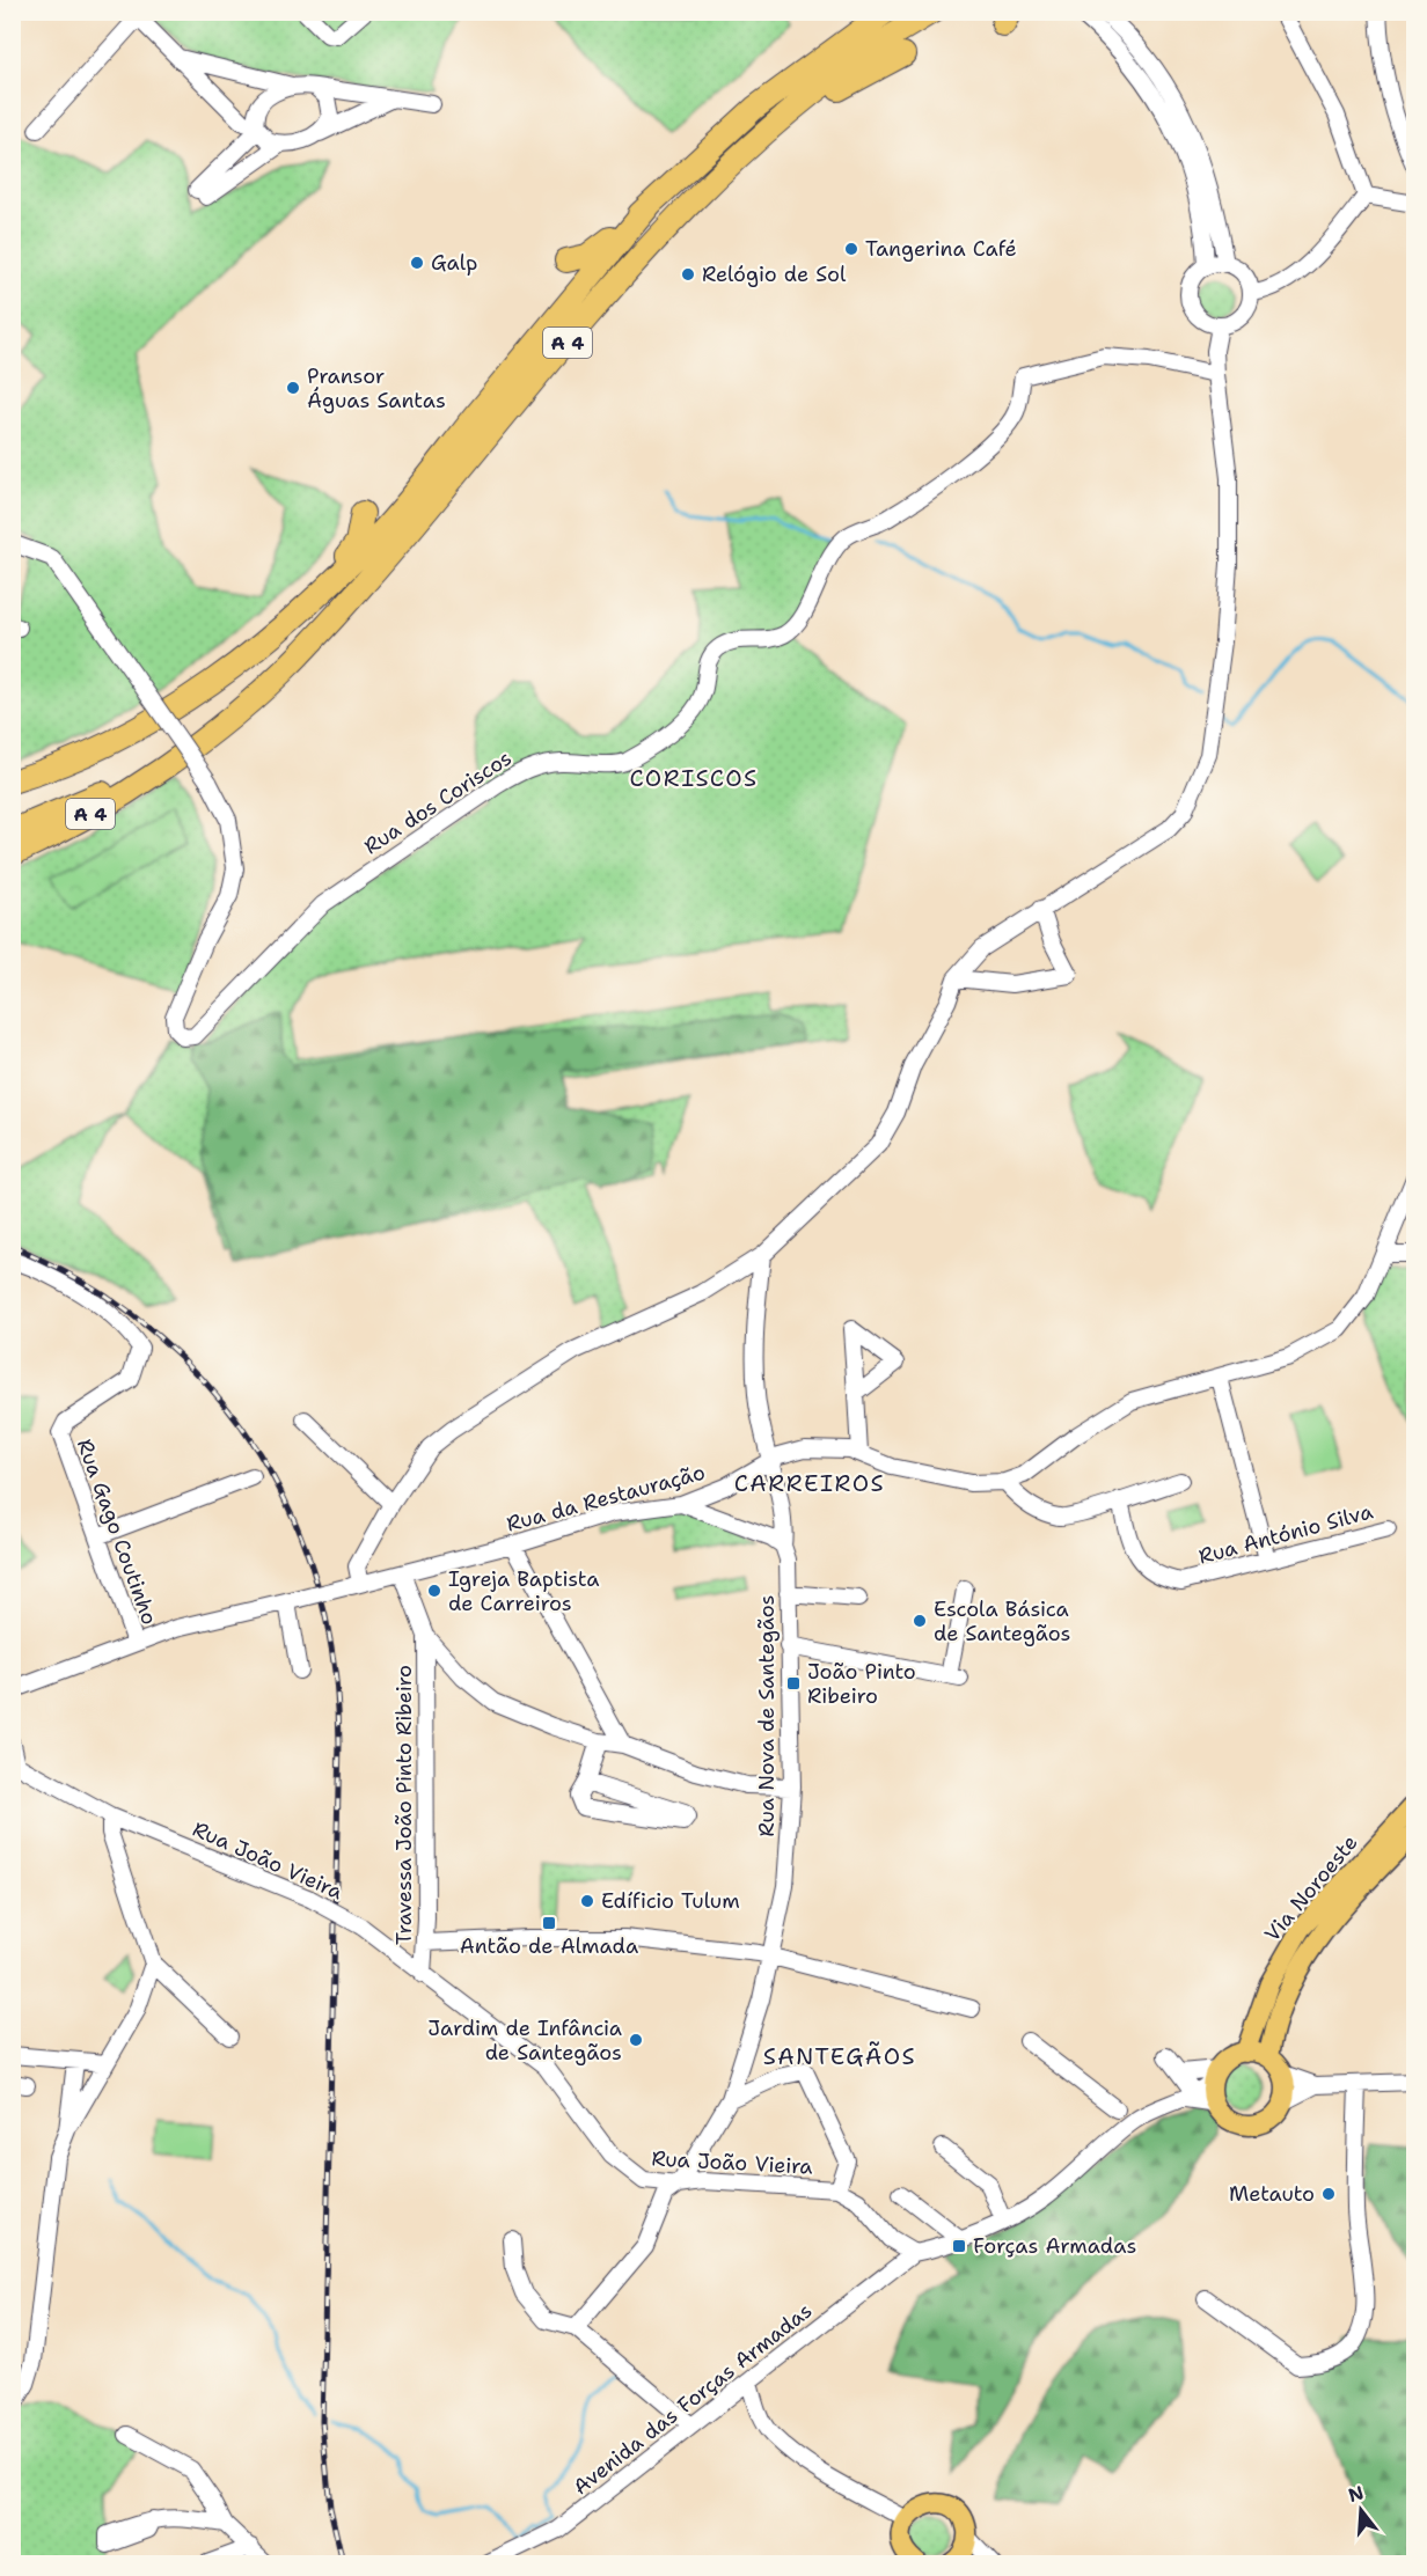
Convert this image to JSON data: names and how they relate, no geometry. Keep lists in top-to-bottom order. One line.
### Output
{"streets":{"highway":["A 4"],"main road":["Via Noroeste"],"street":["Rua dos Coriscos","Rua da Restauração","Rua Gago Coutinho","Rua António Silva","Rua Nova de Santegãos","Travessa João Pinto Ribeiro","Rua João Vieira","Avenida das Forças Armadas"]},"crossings":[["Rua da Restauração","Rua Gago Coutinho"],["Rua da Restauração","Rua Nova de Santegãos"],["Rua Nova de Santegãos","Rua João Vieira"],["Travessa João Pinto Ribeiro","Rua João Vieira"],["Rua João Vieira","Avenida das Forças Armadas"]],"districts":["CORISCOS","CARREIROS","SANTEGÃOS"],"places":{"other":["Tangerina Café","Galp","Relógio de Sol","Pransor Águas Santas","Igreja Baptista de Carreiros","Escola Básica de Santegãos","Edíficio Tulum","Jardim de Infância de Santegãos","Metauto"],"transit":["João Pinto Ribeiro","Antão de Almada","Forças Armadas"]},"north":"top"}
